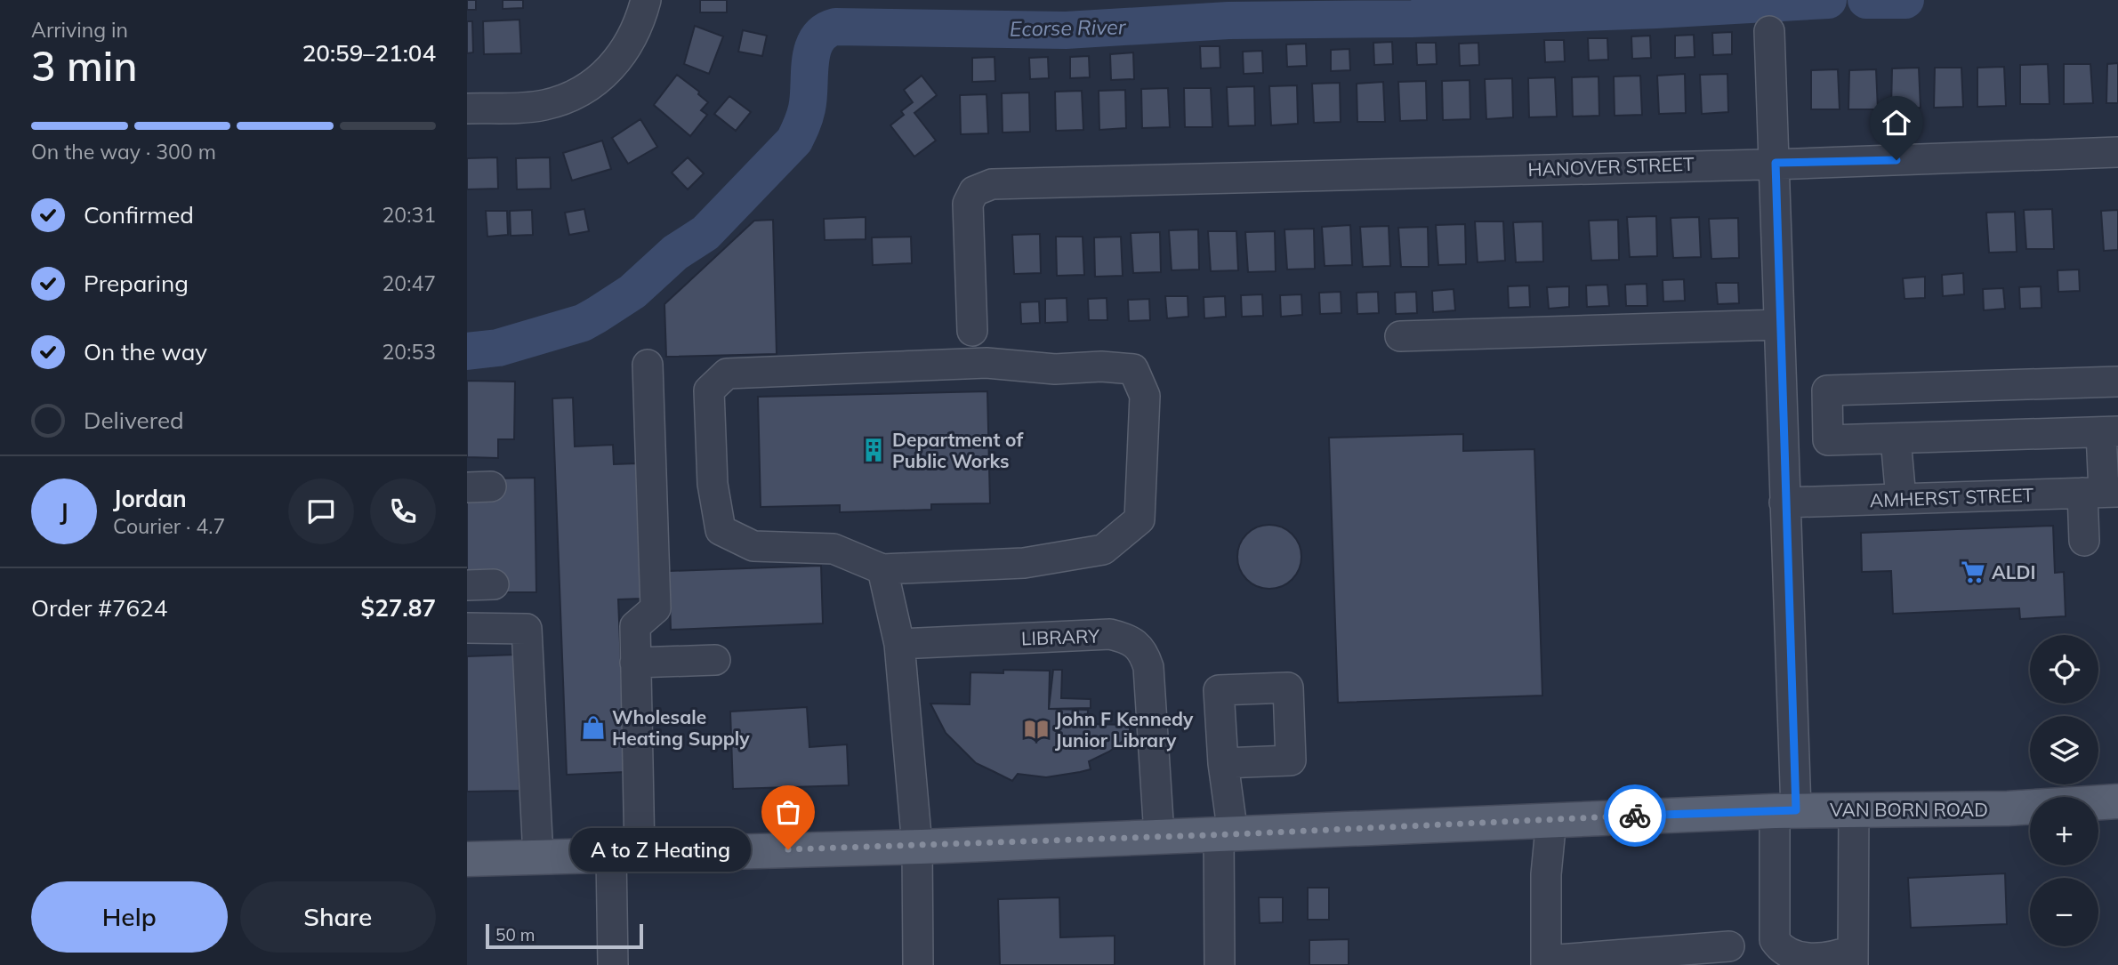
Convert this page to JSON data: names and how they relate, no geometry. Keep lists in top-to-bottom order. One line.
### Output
{"streets":{"main road":["VAN BORN ROAD"],"street":["HANOVER STREET","AMHERST STREET","LIBRARY"]},"crossings":[["LIBRARY","VAN BORN ROAD"]],"water":["Ecorse River"],"places":{"building":["Department of Public Works"],"supermarket":["ALDI"],"shop":["Wholesale Heating Supply"],"library":["John F Kennedy Junior Library"],"other":["A to Z Heating"]},"scale_bar":"50 m","page":{"heading":["3 min","Arriving in","20:59–21:04"],"panel":["Jordan","Courier · 4.7","Order #7624","$27.87"],"bar":"On the way · 300 m","list":[["Confirmed","20:31"],["Preparing","20:47"],["On the way","20:53"],"Delivered"],"round":"J","map_buttons":["+","−"],"bubble":"A to Z Heating","buttons":["Help","Share"],"scale":"50 m"}}
